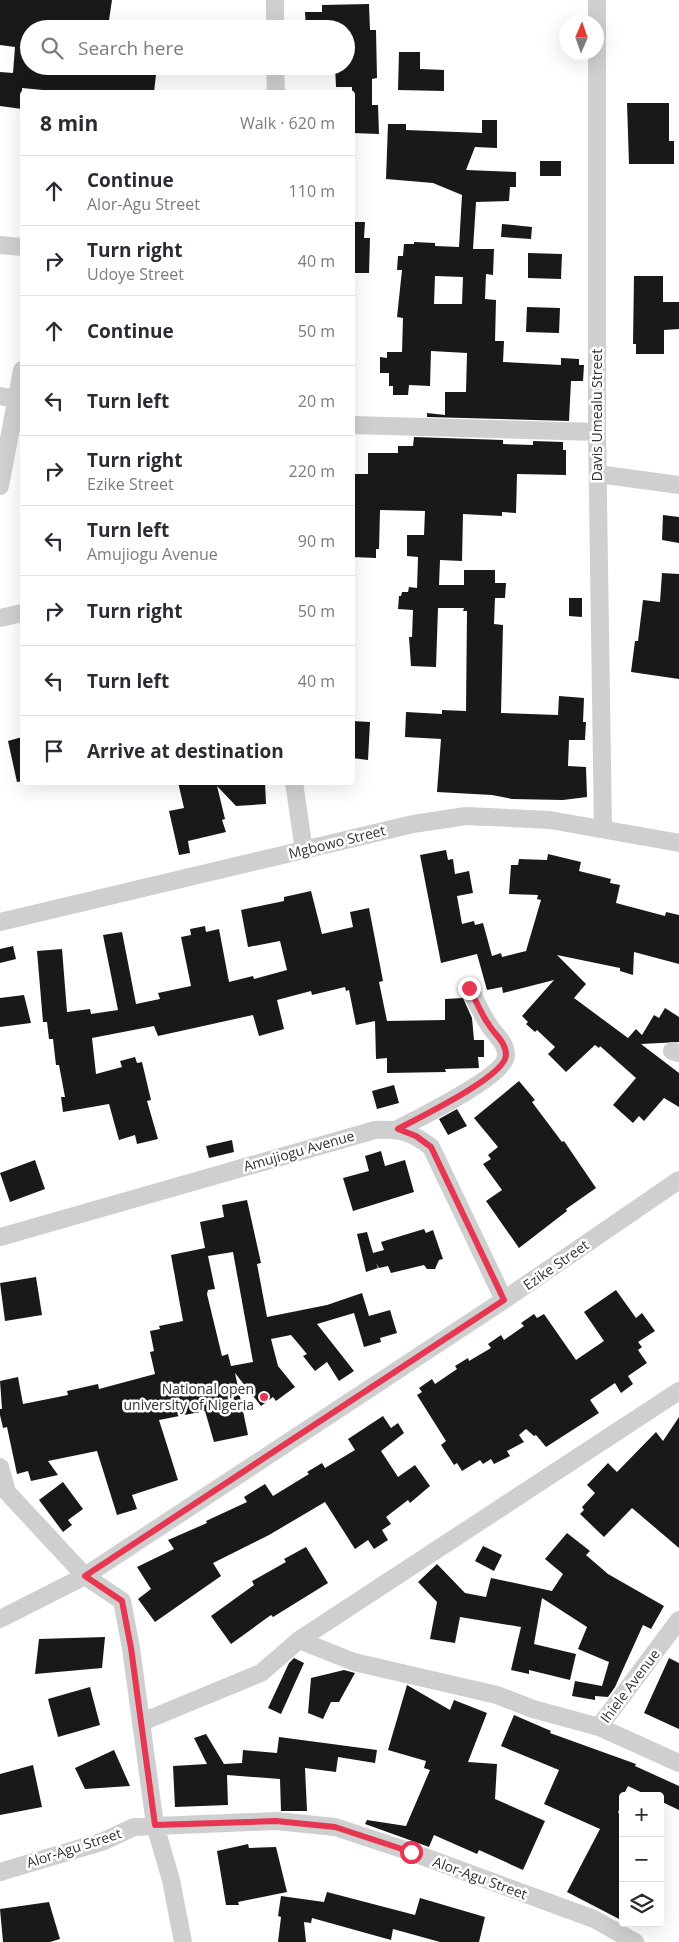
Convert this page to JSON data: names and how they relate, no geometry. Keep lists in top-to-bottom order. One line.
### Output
{"streets":{"street":["Davis Umealu Street","Mgbowo Street","Amujiogu Avenue","Ezike Street","Ihiele Avenue","Alor-Agu Street"]},"crossings":[["Davis Umealu Street","Mgbowo Street"],["Amujiogu Avenue","Ezike Street"]],"places":["National open university of Nigeria"],"north":"top","page":{"search":"Search here","heading":["8 min","Walk · 620 m"],"list":[["Continue","Alor-Agu Street","110 m"],["Turn right","Udoye Street","40 m"],["Continue","50 m"],["Turn left","20 m"],["Turn right","Ezike Street","220 m"],["Turn left","Amujiogu Avenue","90 m"],["Turn right","50 m"],["Turn left","40 m"],"Arrive at destination"],"map_buttons":["+","−"]}}
